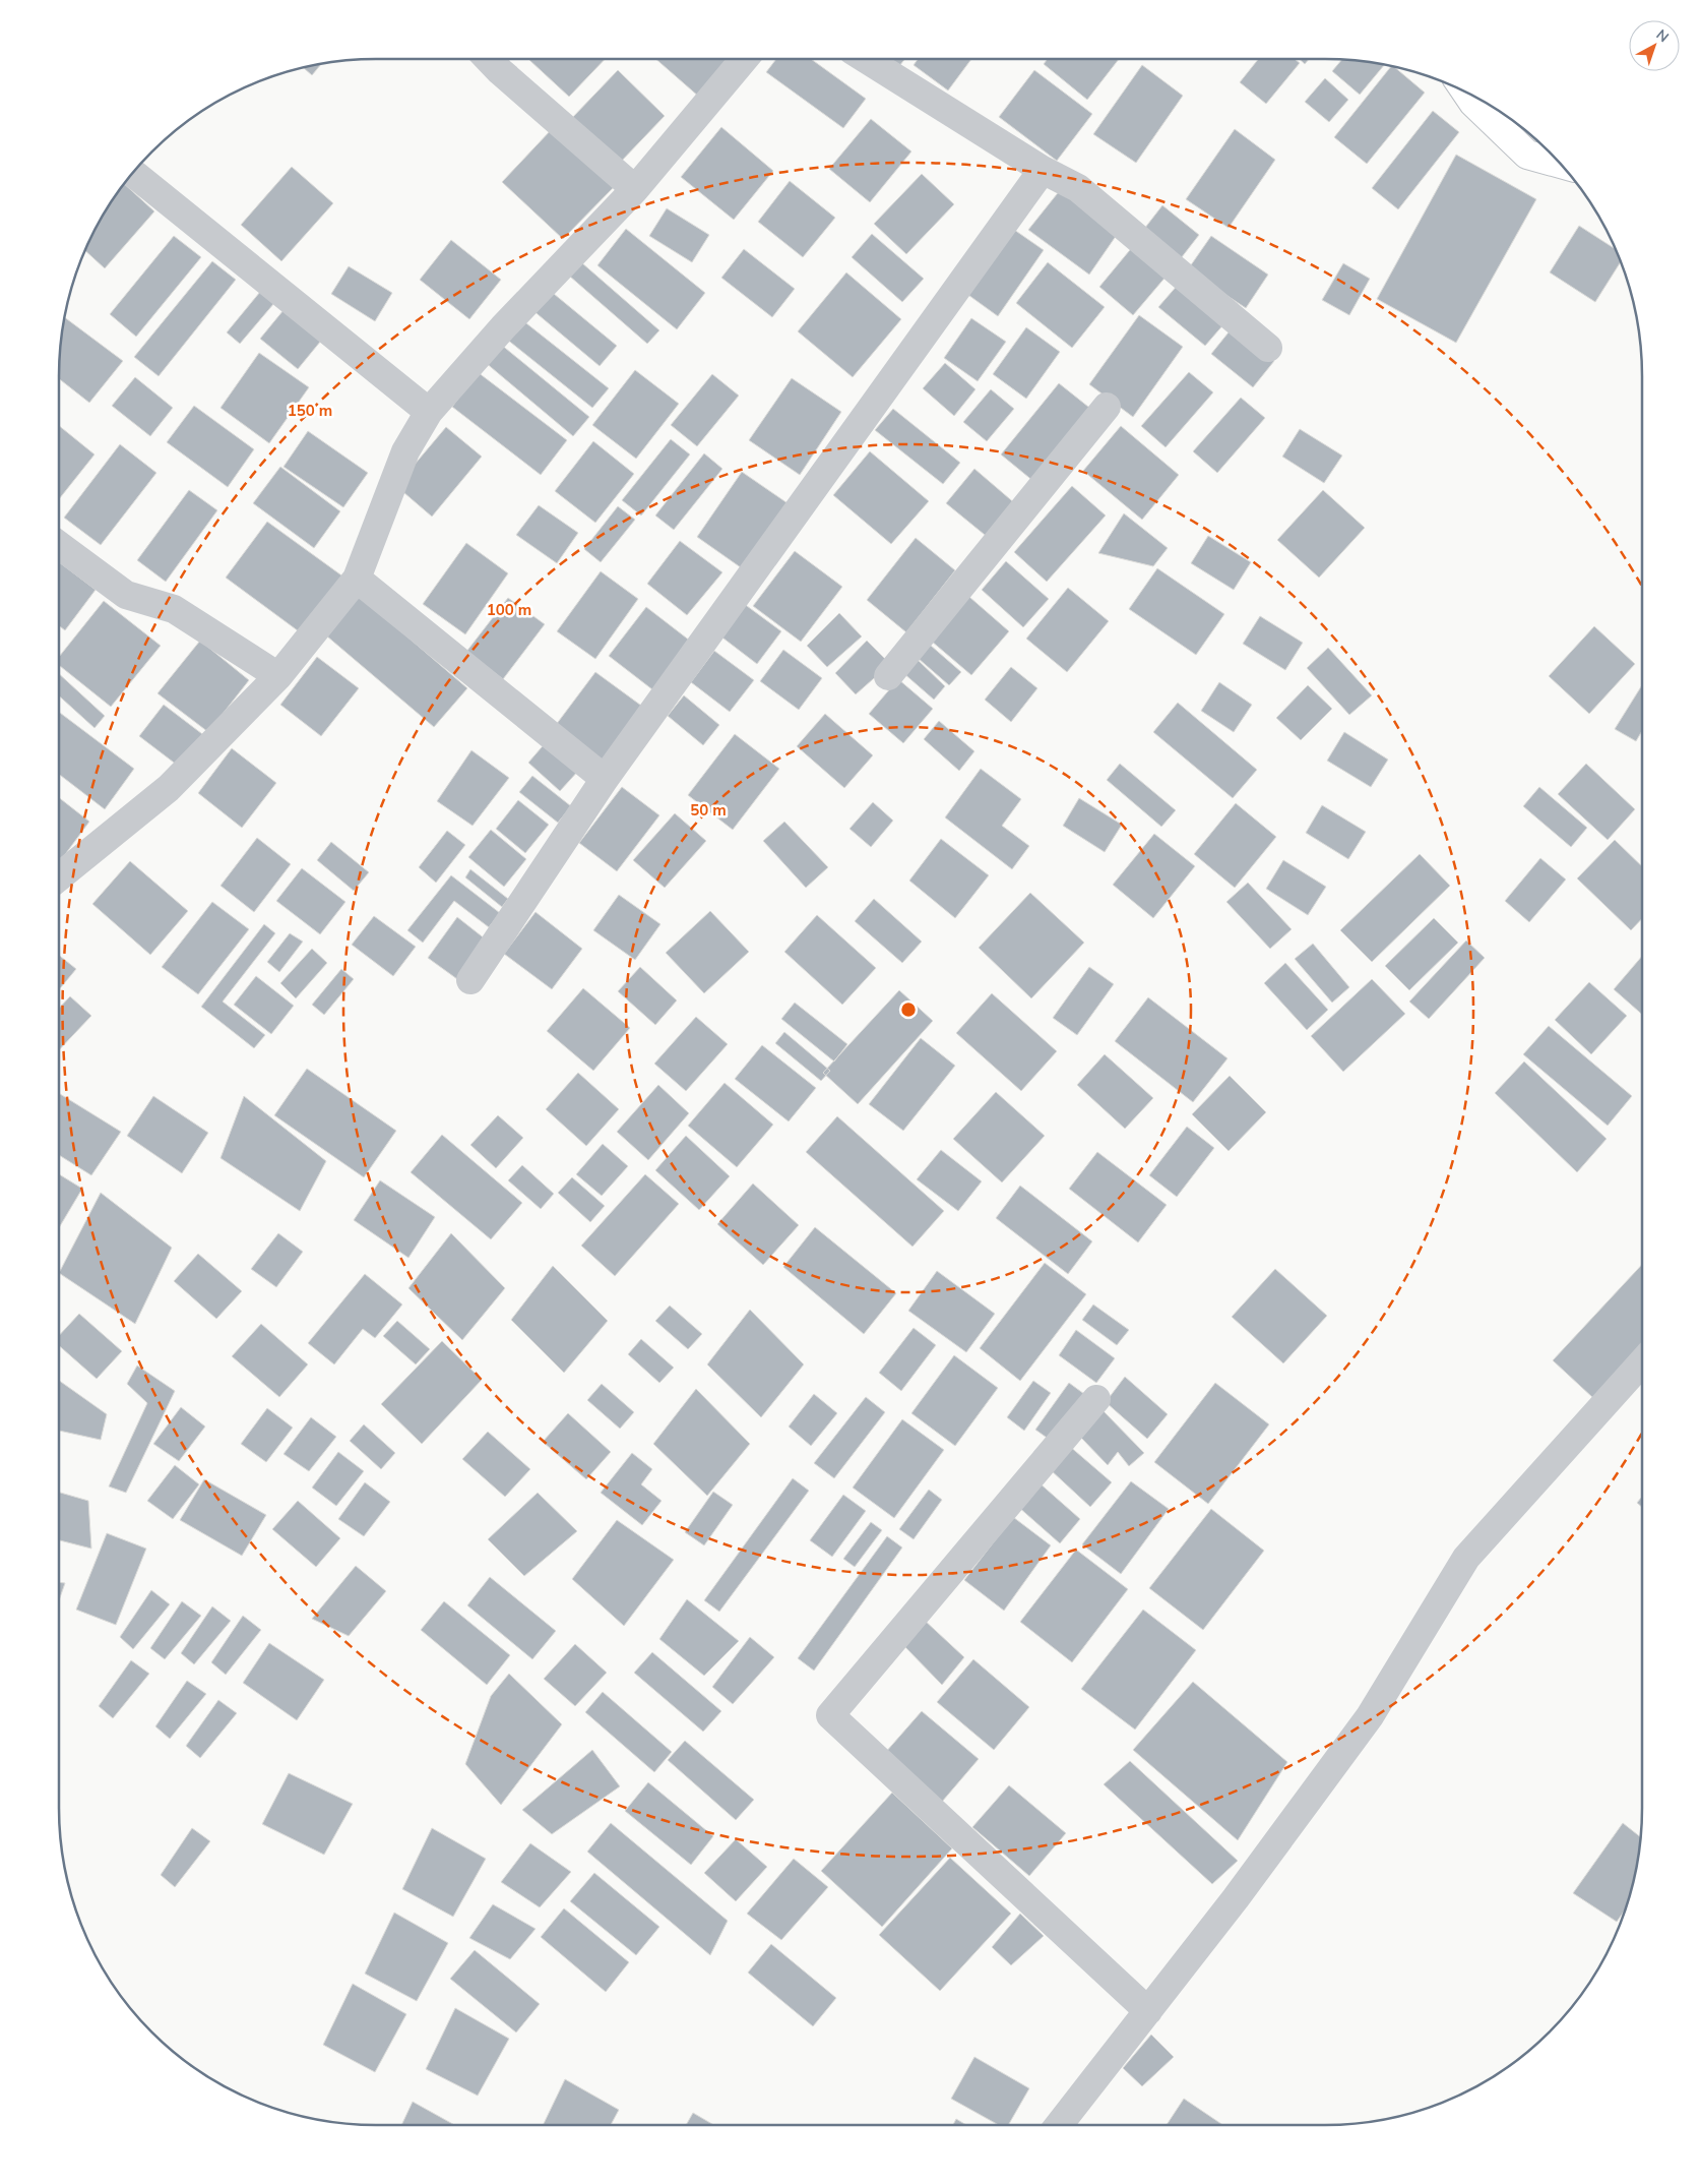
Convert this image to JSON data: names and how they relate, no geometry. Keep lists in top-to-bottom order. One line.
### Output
{"north":"top right","rings":["150 m","100 m","50 m"]}
